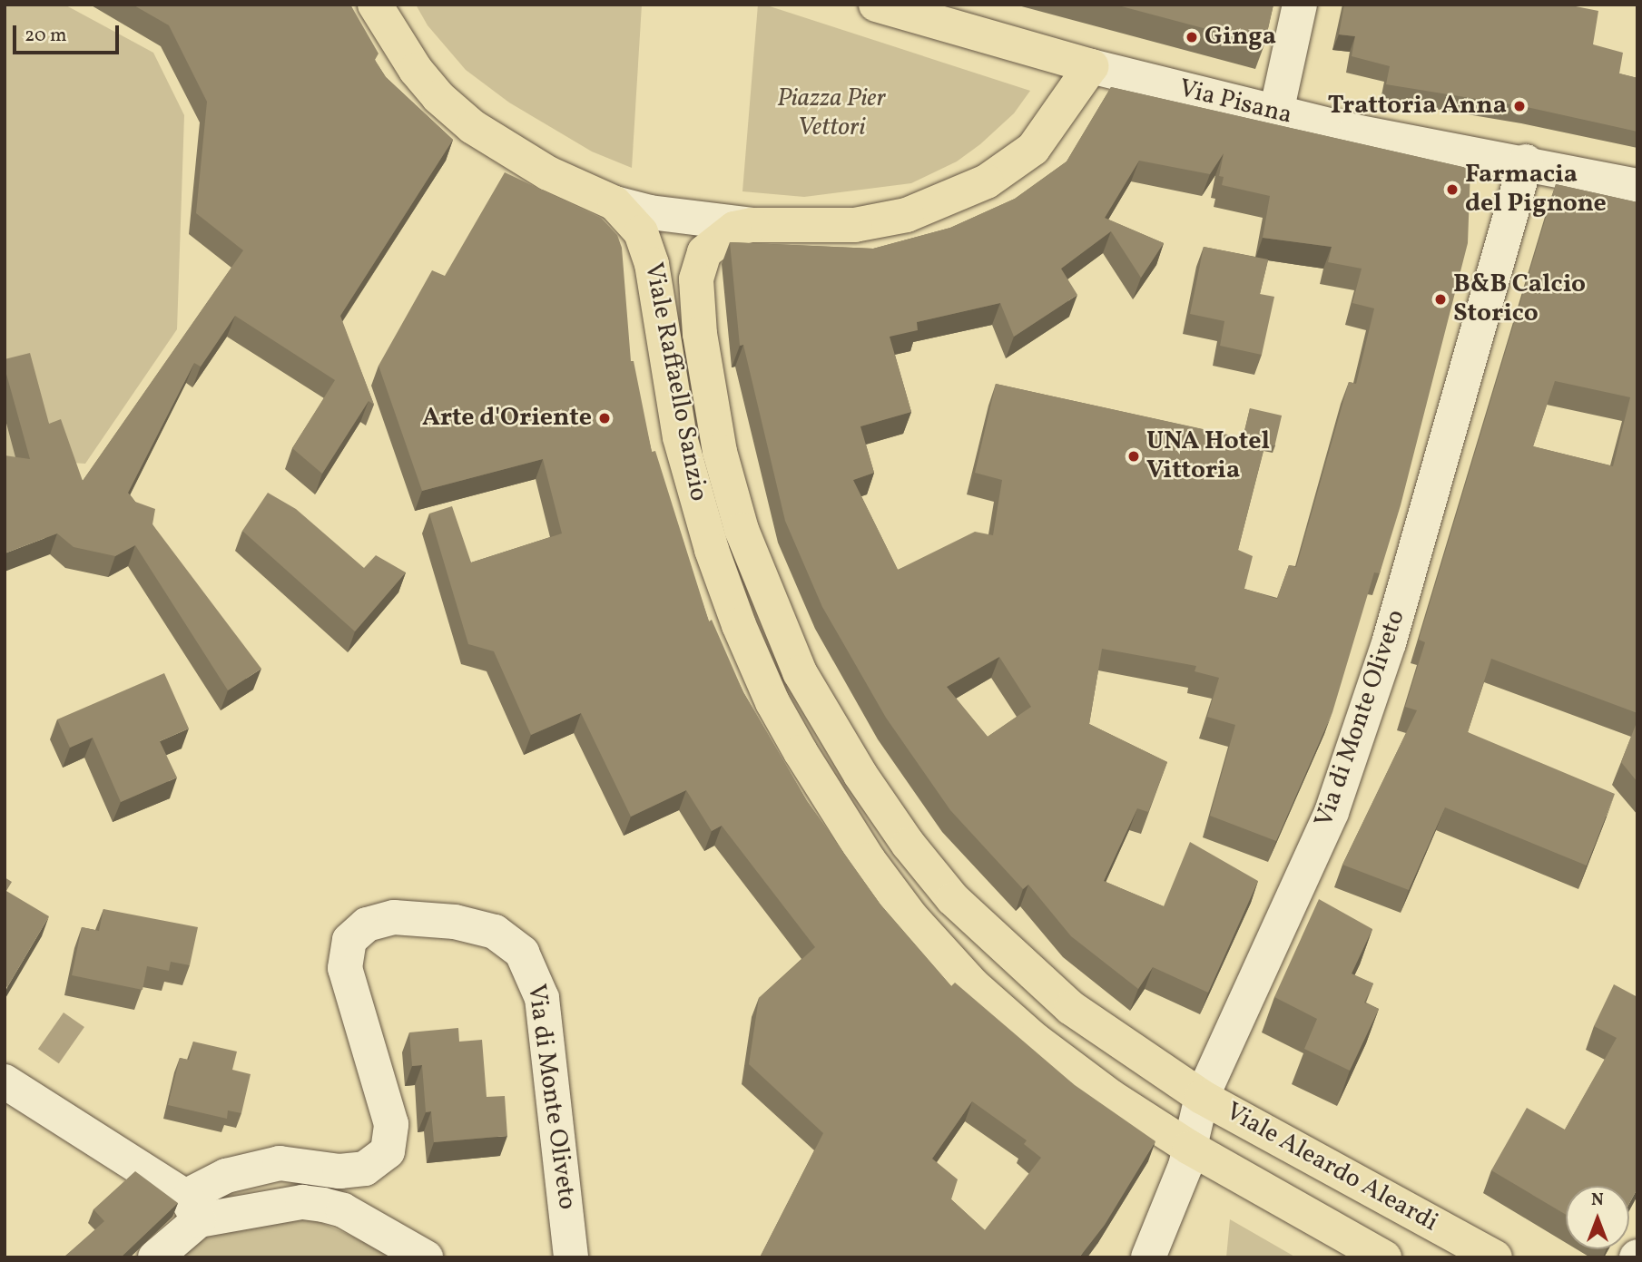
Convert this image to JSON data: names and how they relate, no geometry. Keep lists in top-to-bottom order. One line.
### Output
{"streets":{"main road":["Via Pisana","Viale Raffaello Sanzio","Viale Aleardo Aleardi"],"street":["Via di Monte Oliveto"]},"crossings":[["Via Pisana","Via di Monte Oliveto"],["Viale Raffaello Sanzio","Via di Monte Oliveto"],["Viale Raffaello Sanzio","Viale Aleardo Aleardi"],["Via di Monte Oliveto","Viale Aleardo Aleardi"]],"parks":["Piazza Pier Vettori"],"places":["Ginga","Trattoria Anna","Farmacia del Pignone","B&B Calcio Storico","Arte d'Oriente","UNA Hotel Vittoria"],"scale_bar":"20 m","north":"top"}
